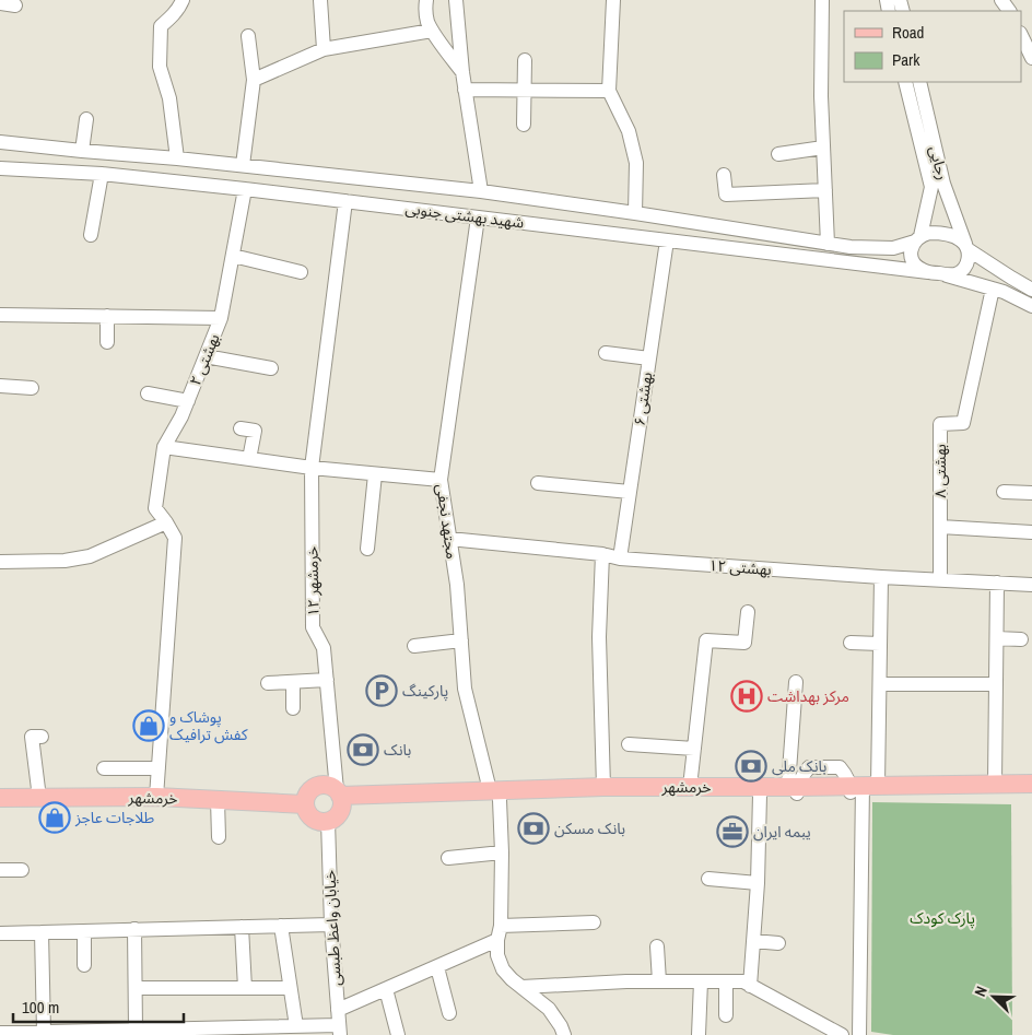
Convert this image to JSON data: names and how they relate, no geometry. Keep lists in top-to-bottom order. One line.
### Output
{"streets":{"main road":["خرمشهر"],"street":["رجایی","شهید بهشتی جنوبی","بهشتی ۲","بهشتی ۶","بهشتی ۸","مجتهد نجفی","بهشتی ۱۲","خرمشهر ۱۲","خیابان واعظ طبسی"]},"crossings":[["رجایی","شهید بهشتی جنوبی"],["شهید بهشتی جنوبی","بهشتی ۲"],["شهید بهشتی جنوبی","بهشتی ۶"],["شهید بهشتی جنوبی","مجتهد نجفی"],["شهید بهشتی جنوبی","خرمشهر ۱۲"],["بهشتی ۲","خرمشهر"],["بهشتی ۶","بهشتی ۱۲"],["بهشتی ۸","بهشتی ۱۲"],["مجتهد نجفی","بهشتی ۱۲"],["مجتهد نجفی","خرمشهر"],["خرمشهر ۱۲","خرمشهر"],["خرمشهر ۱۲","خیابان واعظ طبسی"],["خرمشهر","خیابان واعظ طبسی"]],"parks":["پارک کودک"],"places":{"parking":["پارکینگ"],"hospital":["مرکز بهداشت"],"shop":["پوشاک و کفش ترافیک","طلاجات عاجز"],"bank":["بانک","بانک ملی","بانک مسکن"],"office":["یبمه ایران"]},"legend":["Road","Park"],"scale_bar":"100 m","north":"top left"}
